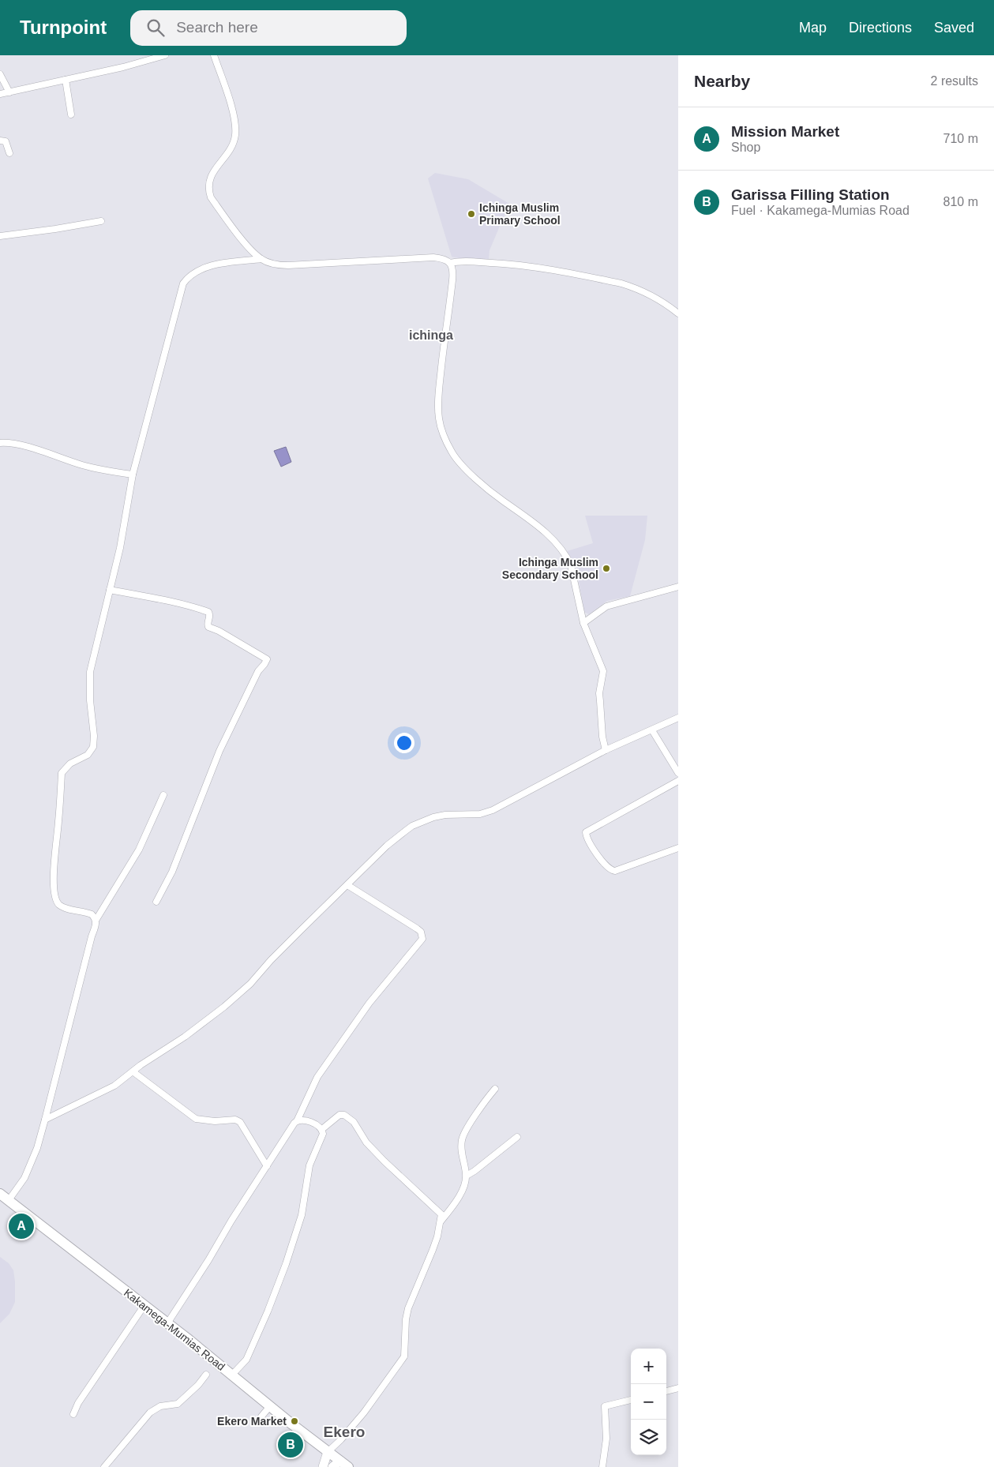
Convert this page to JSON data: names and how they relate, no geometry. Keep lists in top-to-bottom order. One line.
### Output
{"streets":{"highway":["Kakamega-Mumias Road"]},"districts":["ichinga","Ekero"],"places":["Ichinga Muslim Primary School","Ichinga Muslim Secondary School","Ekero Market"],"page":{"header":"Turnpoint","search":"Search here","nav":["Map","Directions","Saved"],"heading":["Nearby","2 results"],"list":[{"mark":"A","name":"Mission Market","note":"Shop","value":"710 m"},{"mark":"B","name":"Garissa Filling Station","note":"Fuel · Kakamega-Mumias Road","value":"810 m"}],"pins":["A","B"],"map_buttons":["+","−"]}}
